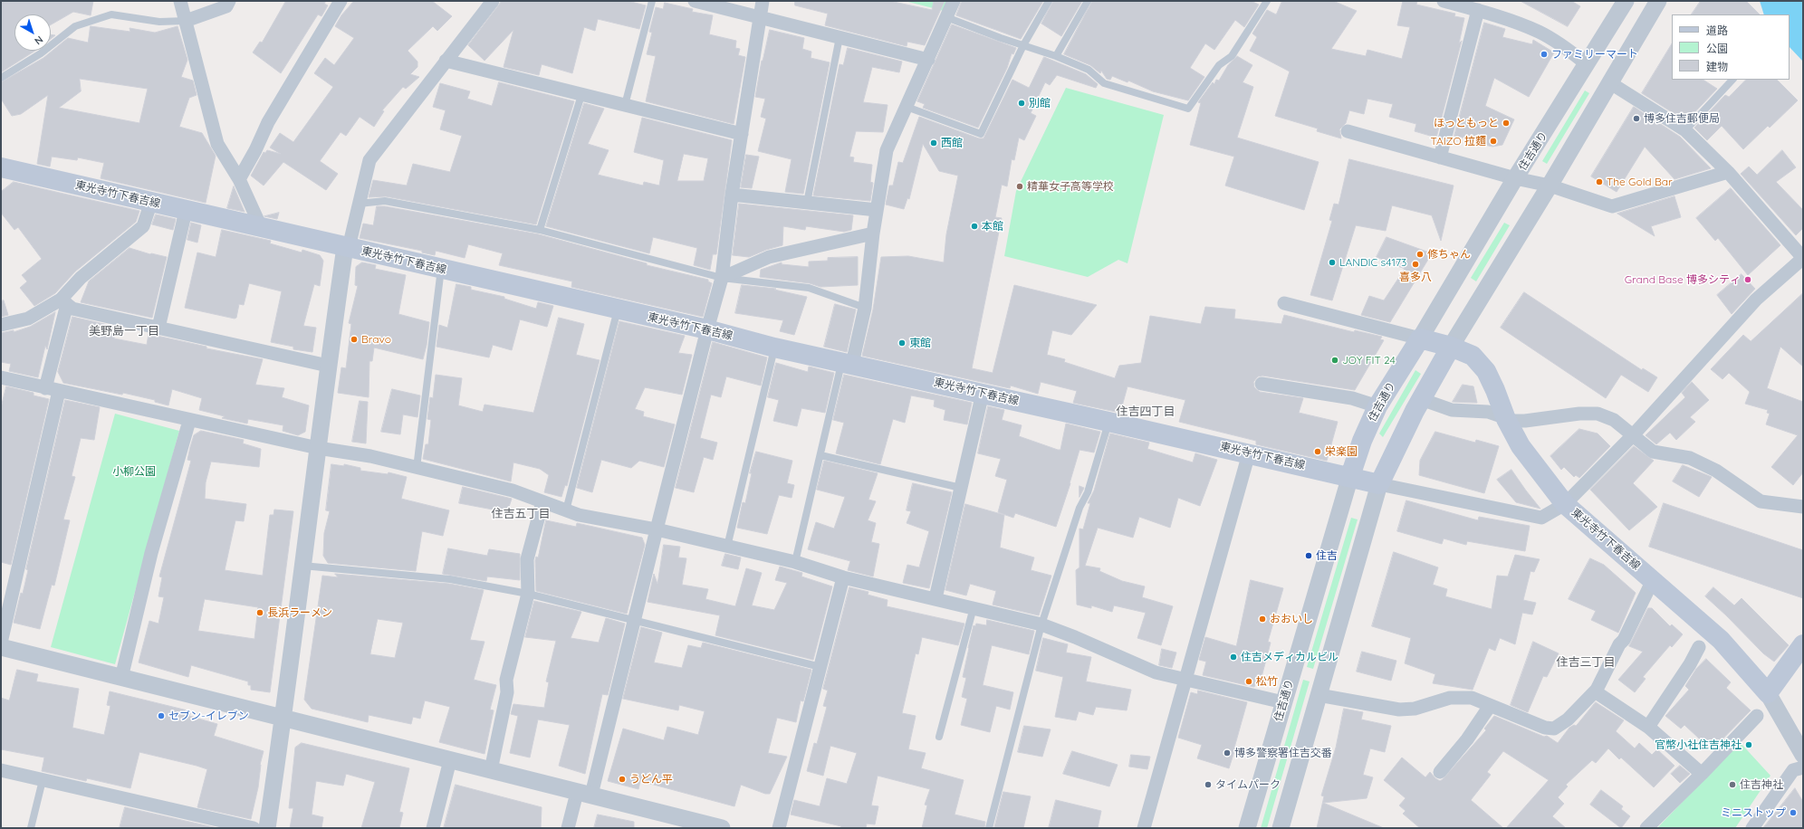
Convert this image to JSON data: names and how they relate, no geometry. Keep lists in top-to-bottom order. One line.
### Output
{"streets":{"main road":["住吉通り","東光寺竹下春吉線"]},"crossings":[["住吉通り","東光寺竹下春吉線"]],"districts":["美野島一丁目","住吉四丁目","住吉五丁目","住吉三丁目"],"parks":["小柳公園"],"places":["ファミリーマート","別館","博多住吉郵便局","ほっともっと","TAIZO 拉麵","西館","The Gold Bar","精華女子高等学校","本館","修ちゃん","LANDIC s4173","喜多八","Grand Base 博多シティ","Bravo","東館","JOY FIT 24","栄楽園","住吉","長浜ラーメン","おおいし","住吉メディカルビル","松竹","セブン-イレブン","官幣小社住吉神社","博多警察署住吉交番","うどん平","タイムパーク","住吉神社","ミニストップ"],"legend":["道路","公園","建物"],"north":"bottom right"}
